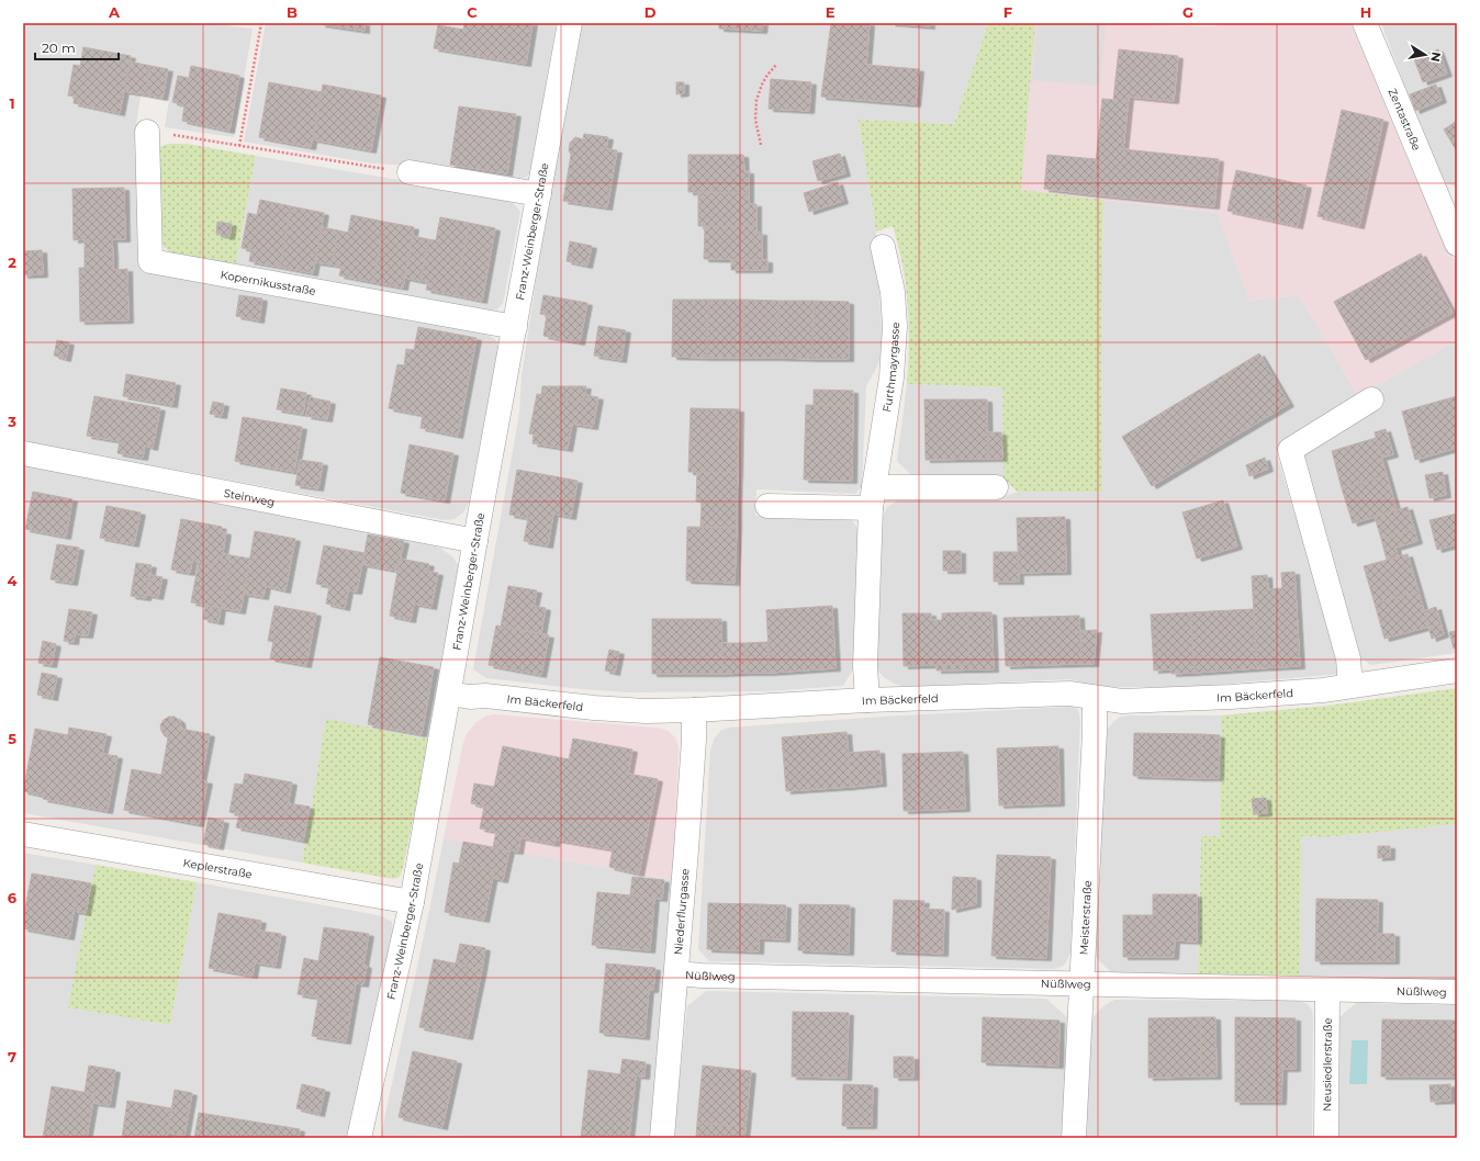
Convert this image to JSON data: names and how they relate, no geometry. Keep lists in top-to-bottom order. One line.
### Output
{"streets":{"street":["Zentastraße","Franz-Weinberger-Straße","Kopernikusstraße","Furthmayrgasse","Steinweg","Im Bäckerfeld","Keplerstraße","Niederflurgasse","Meisterstraße","Nüßlweg","Neusiedlerstraße"]},"crossings":[["Franz-Weinberger-Straße","Kopernikusstraße"],["Franz-Weinberger-Straße","Steinweg"],["Franz-Weinberger-Straße","Im Bäckerfeld"],["Franz-Weinberger-Straße","Keplerstraße"],["Furthmayrgasse","Im Bäckerfeld"],["Im Bäckerfeld","Niederflurgasse"],["Im Bäckerfeld","Meisterstraße"],["Niederflurgasse","Nüßlweg"],["Meisterstraße","Nüßlweg"],["Nüßlweg","Neusiedlerstraße"]],"scale_bar":"20 m","north":"right","grid":{"columns":["A","B","C","D","E","F","G","H"],"rows":["1","2","3","4","5","6","7"]}}
